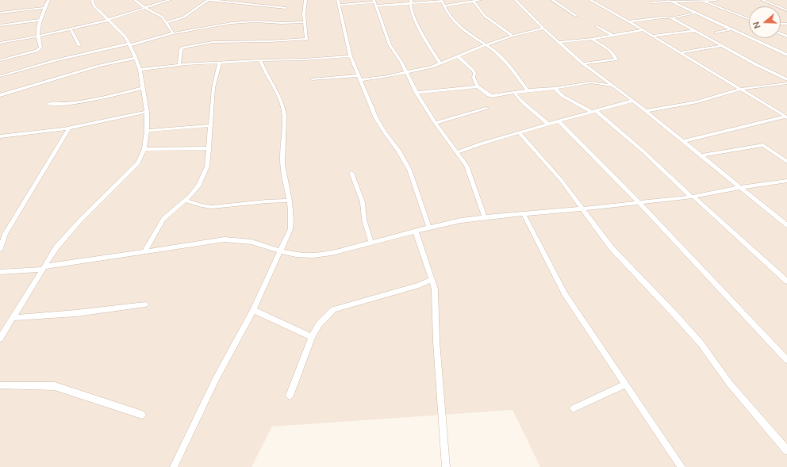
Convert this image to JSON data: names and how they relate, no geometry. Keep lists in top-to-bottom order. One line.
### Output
{"north":"left"}
